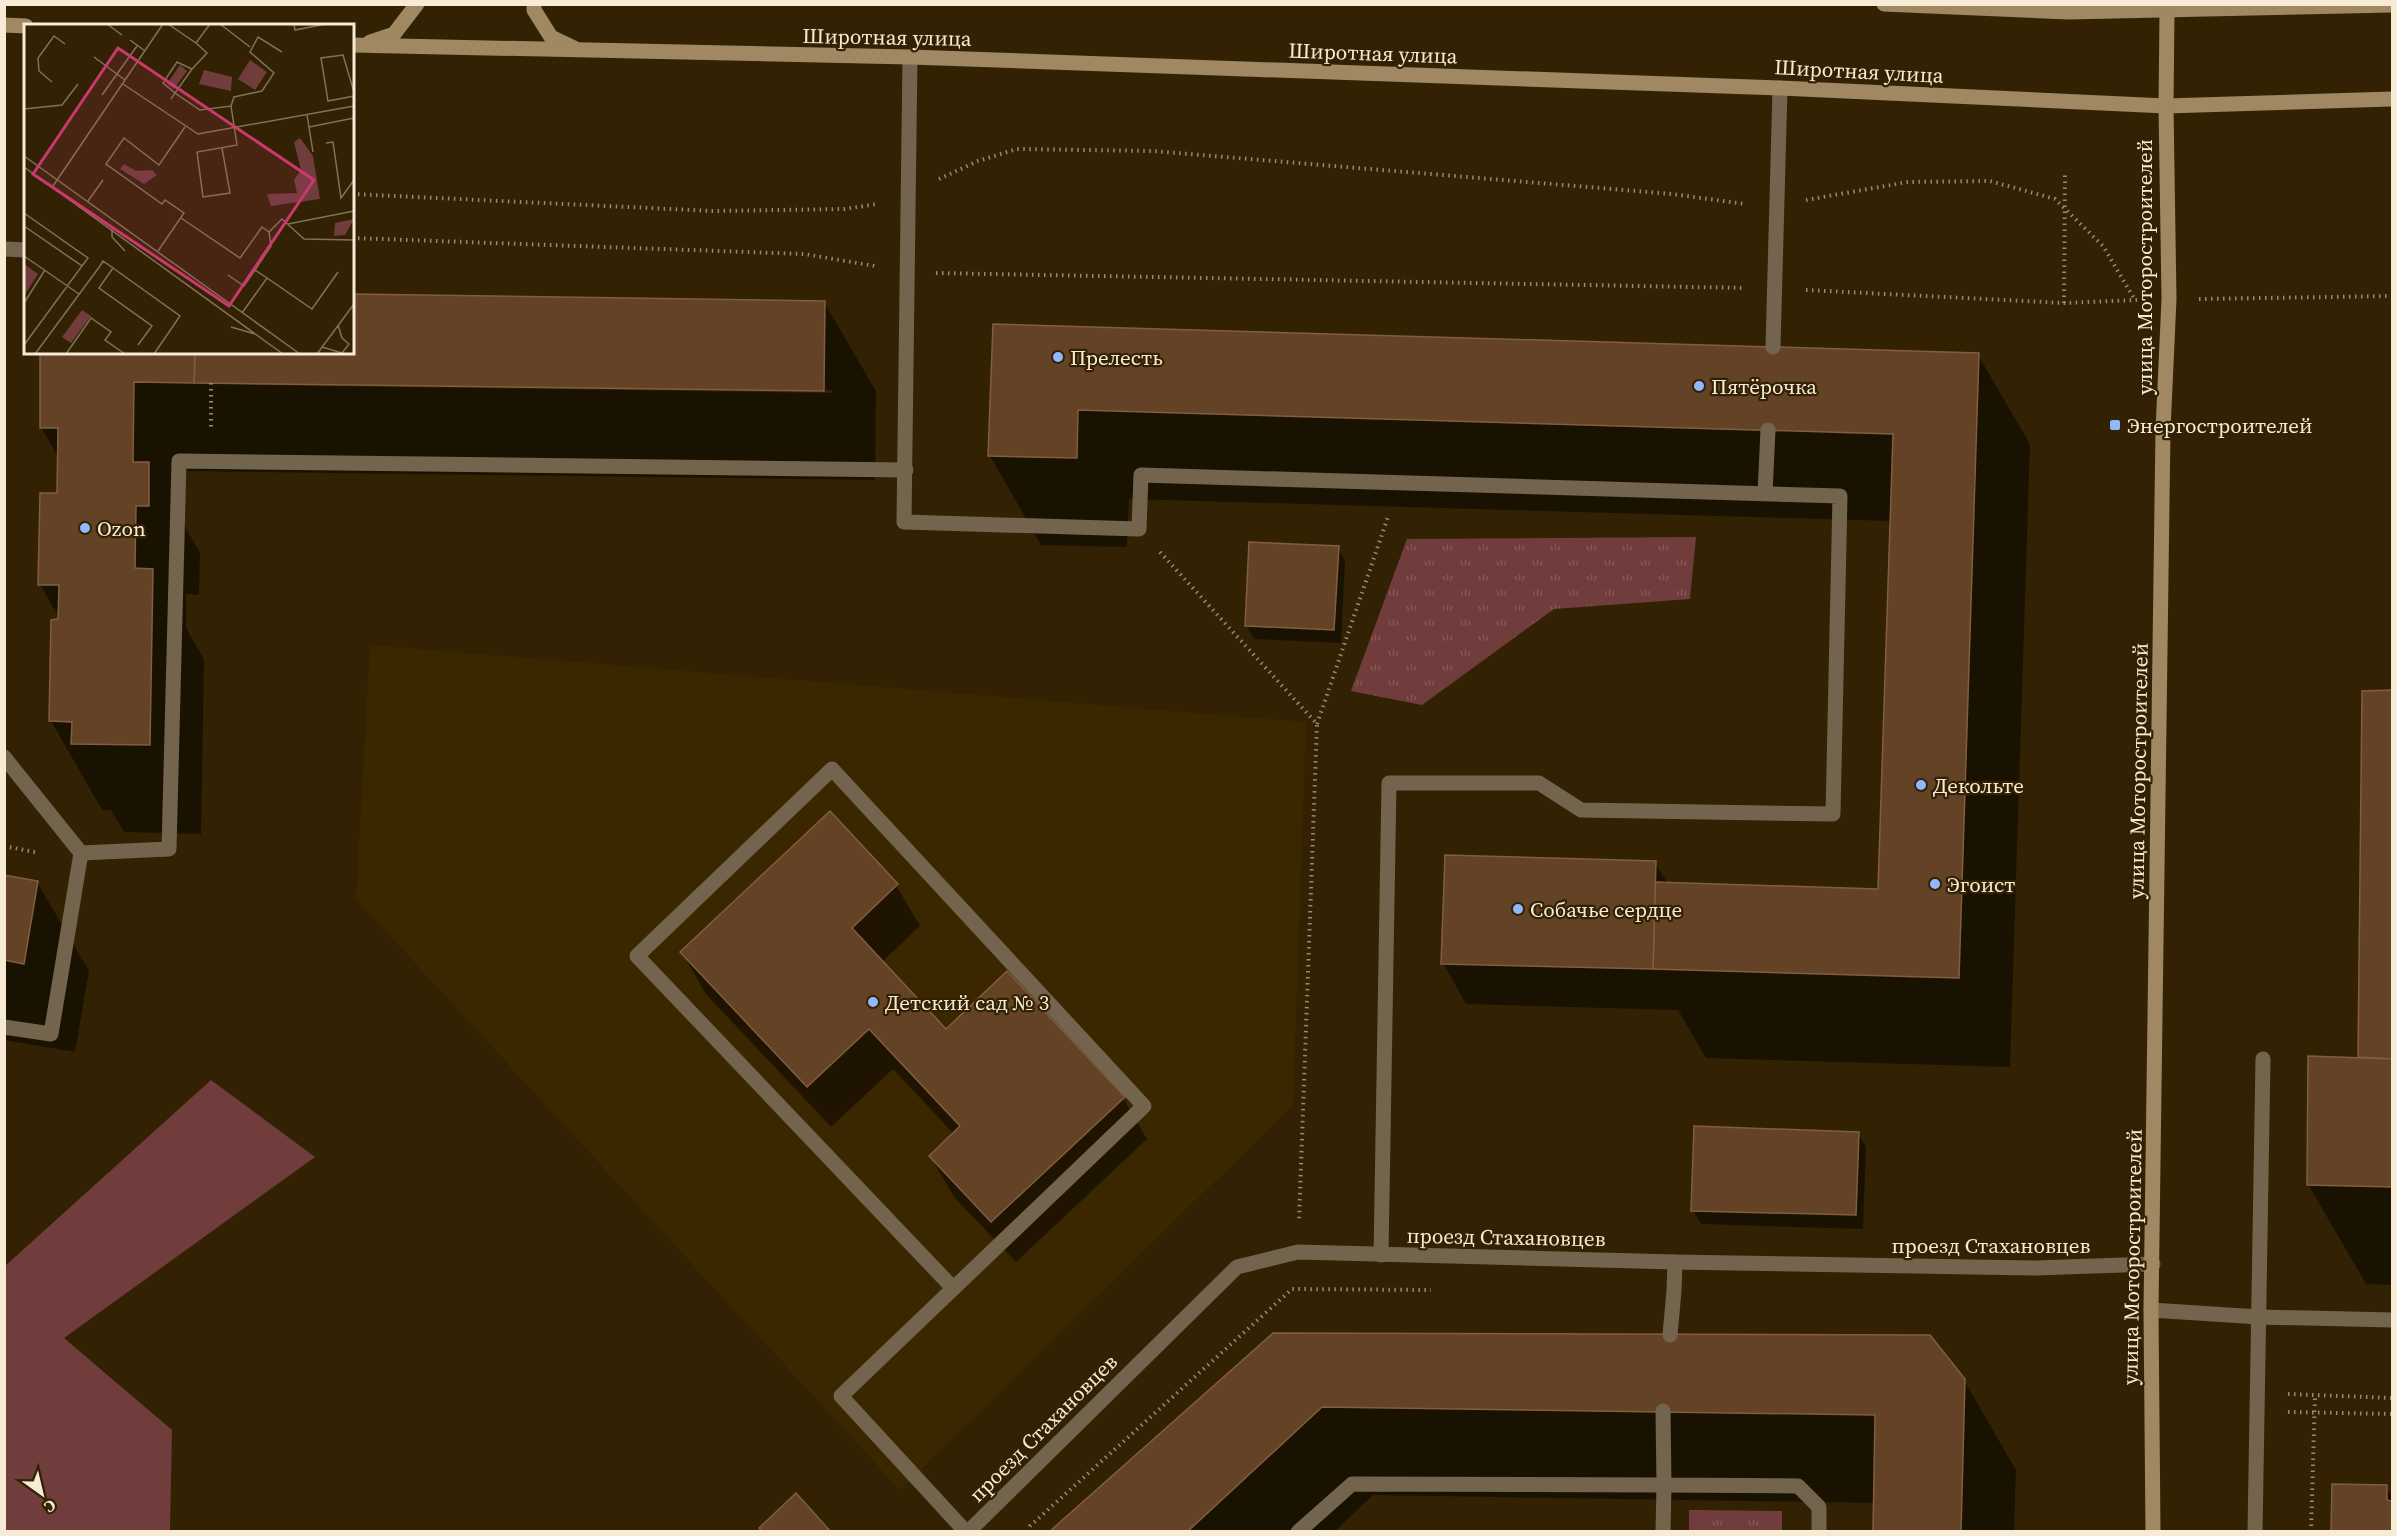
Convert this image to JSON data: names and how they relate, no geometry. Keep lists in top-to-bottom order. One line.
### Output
{"streets":{"main road":["Широтная улица","улица Моторостроителей"],"street":["проезд Стахановцев"]},"crossings":[["Широтная улица","улица Моторостроителей"],["улица Моторостроителей","проезд Стахановцев"]],"places":{"other":["Прелесть","Пятёрочка","Ozon","Декольте","Эгоист","Собачье сердце","Детский сад № 3"],"transit":["Энергостроителей"]},"north":"bottom right"}
